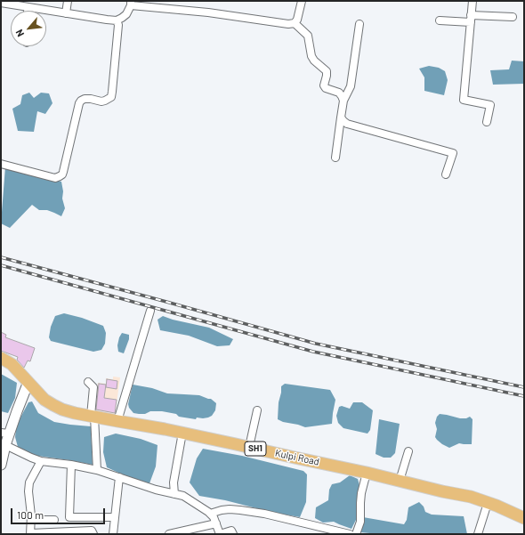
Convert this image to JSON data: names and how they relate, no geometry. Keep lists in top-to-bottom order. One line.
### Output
{"streets":{"main road":["SH1","Kulpi Road"]},"scale_bar":"100 m","north":"bottom left"}
